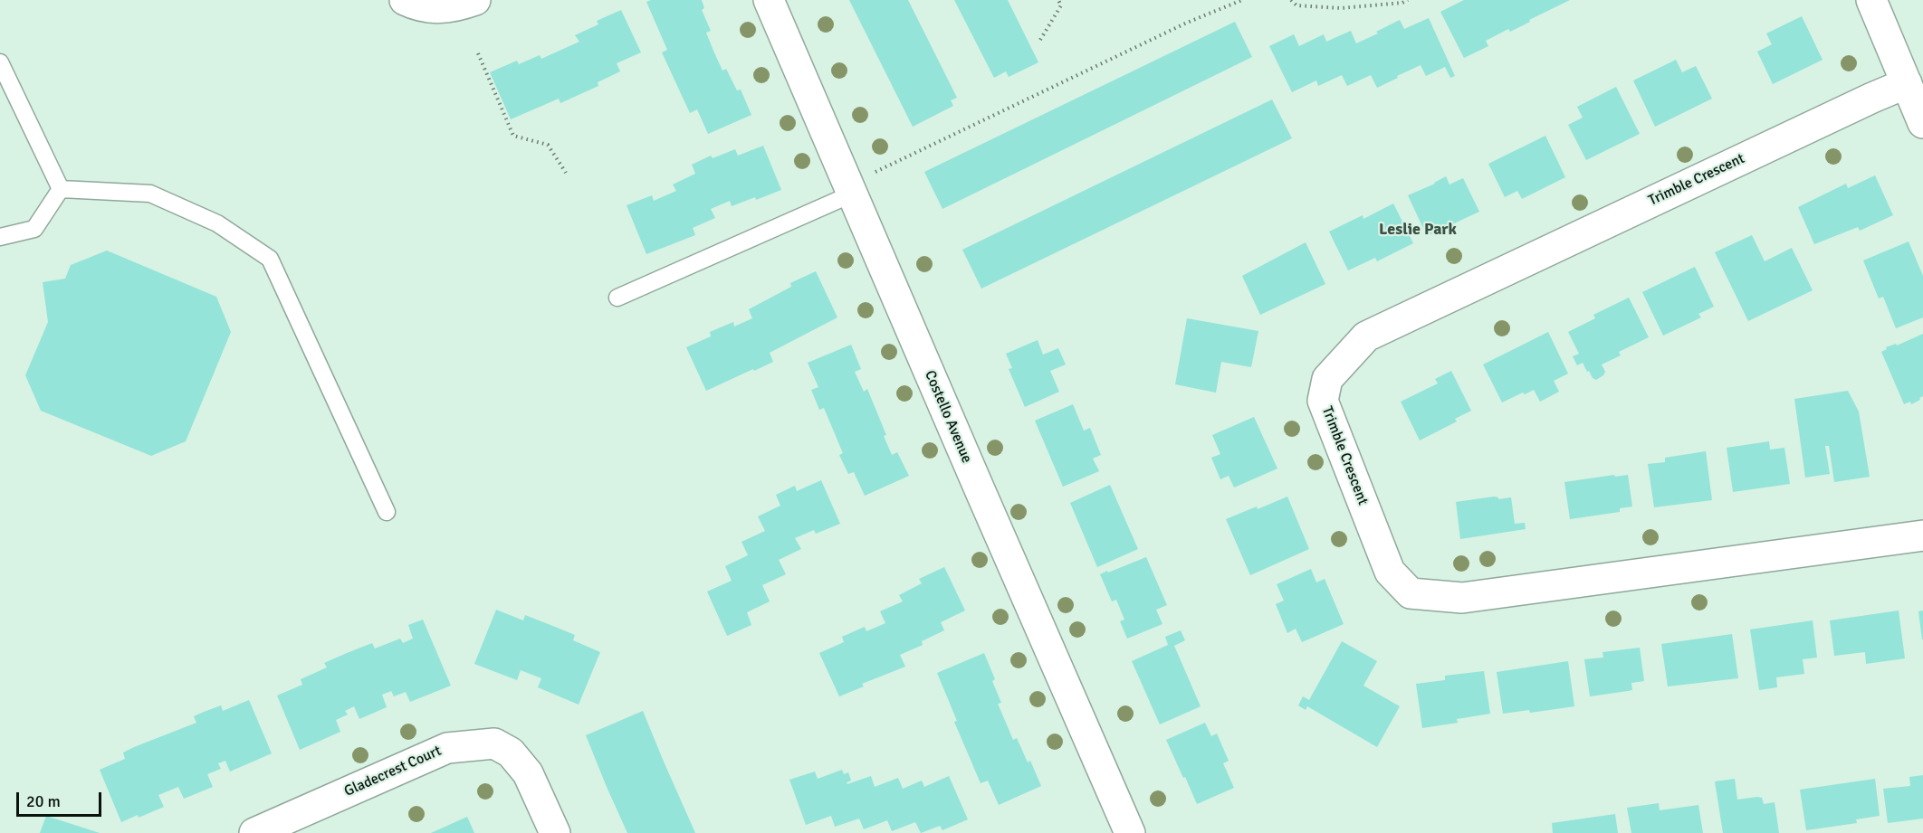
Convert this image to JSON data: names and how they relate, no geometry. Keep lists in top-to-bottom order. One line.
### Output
{"streets":{"street":["Trimble Crescent","Costello Avenue","Gladecrest Court"]},"districts":["Leslie Park"],"scale_bar":"20 m"}
